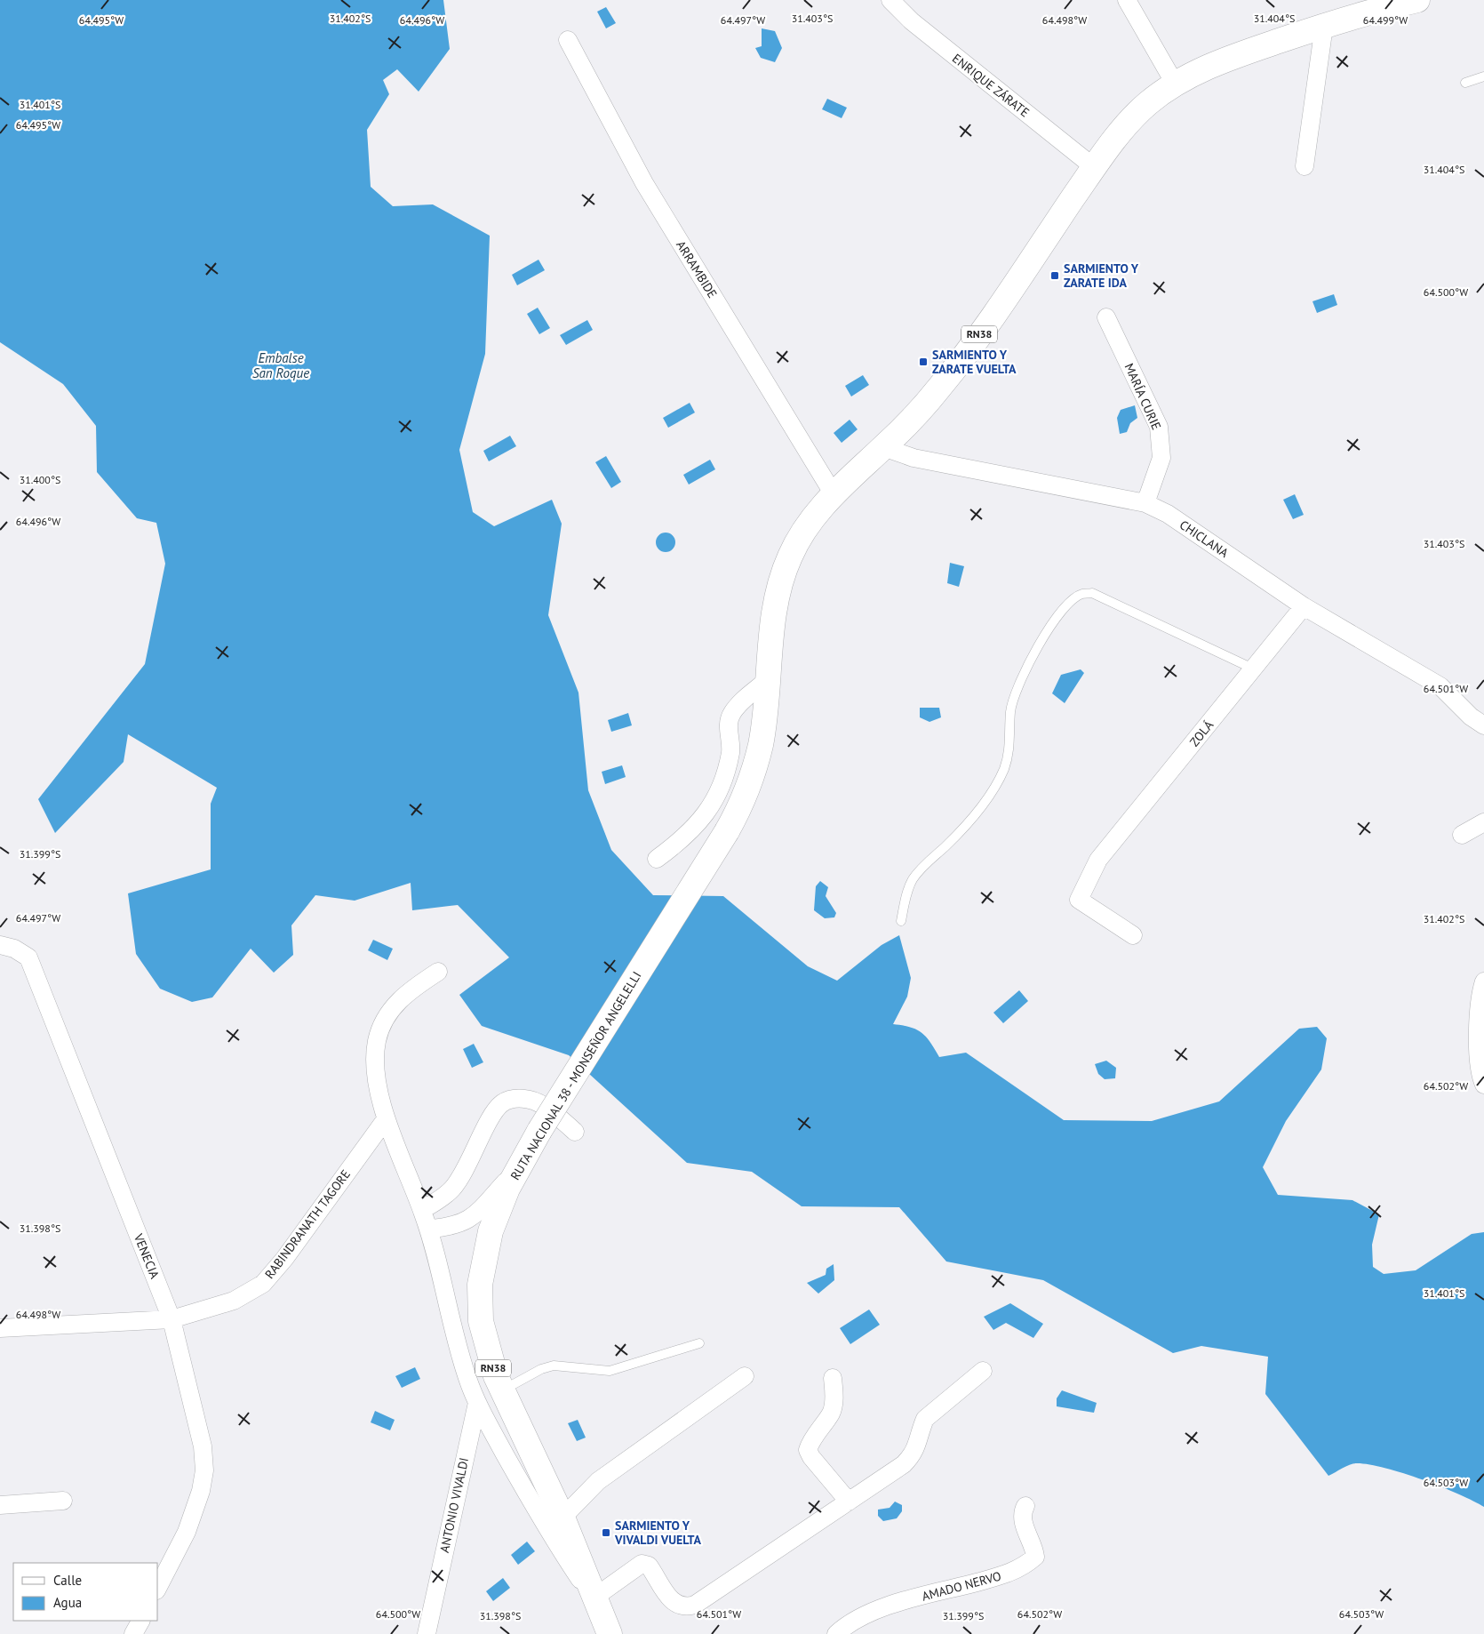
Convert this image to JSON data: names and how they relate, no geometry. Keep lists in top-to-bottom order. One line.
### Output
{"streets":{"main road":["RN38","RUTA NACIONAL 38 - MONSEÑOR ANGELELLI"],"street":["ENRIQUE ZÁRATE","ARRAMBIDE","MARÍA CURIE","CHICLANA","ZOLÁ","RABINDRANATH TAGORE","VENECIA","ANTONIO VIVALDI","AMADO NERVO"]},"crossings":[["ENRIQUE ZÁRATE","RN38"],["ARRAMBIDE","RN38"],["RN38","CHICLANA"],["RN38","RUTA NACIONAL 38 - MONSEÑOR ANGELELLI"],["MARÍA CURIE","CHICLANA"],["CHICLANA","ZOLÁ"],["RABINDRANATH TAGORE","VENECIA"]],"water":["Embalse San Roque"],"places":{"transit":["SARMIENTO Y ZARATE IDA","SARMIENTO Y ZARATE VUELTA","SARMIENTO Y VIVALDI VUELTA"]},"legend":["Calle","Agua"],"coordinates":["31.402°S","31.403°S","31.404°S","64.495°W","64.496°W","64.497°W","64.498°W","64.499°W","31.401°S","64.500°W","31.400°S","64.501°W","31.399°S","64.502°W","31.398°S","64.503°W"]}
